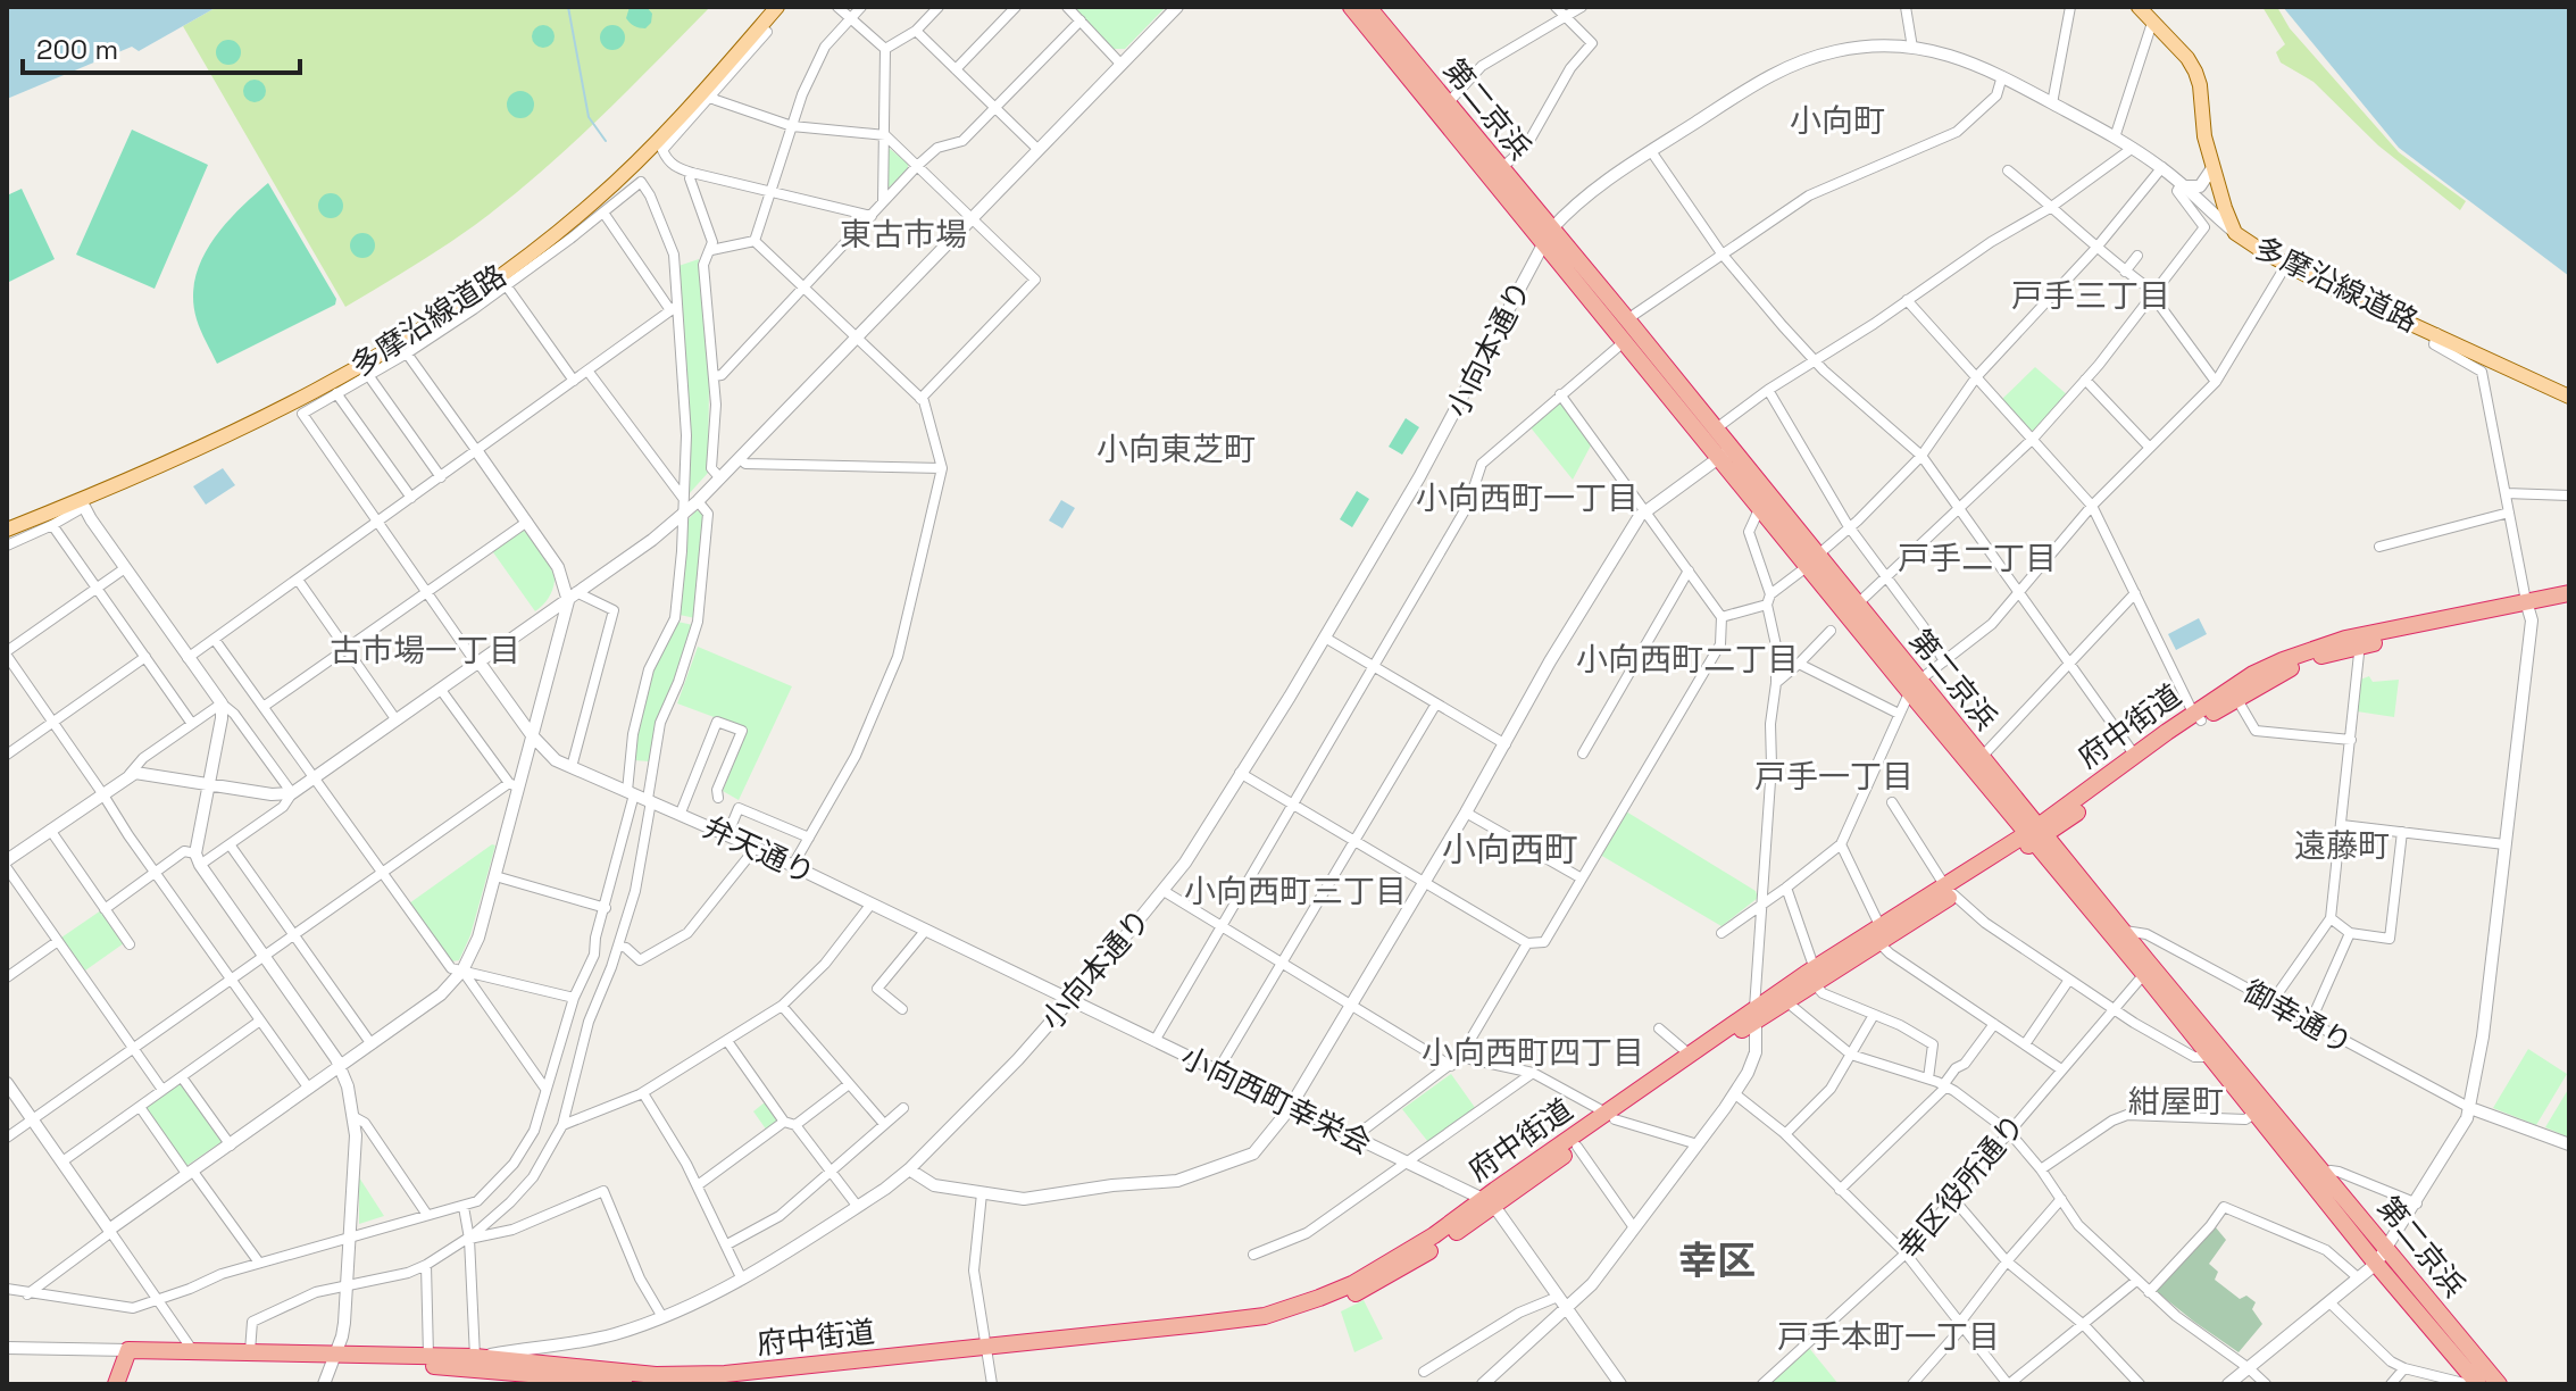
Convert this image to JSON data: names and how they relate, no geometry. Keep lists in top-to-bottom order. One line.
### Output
{"streets":{"highway":["第二京浜","府中街道"],"main road":["多摩沿線道路"],"street":["小向本通り","弁天通り","御幸通り","小向西町幸栄会","幸区役所通り"]},"crossings":[["第二京浜","小向本通り"],["第二京浜","府中街道"],["第二京浜","御幸通り"],["第二京浜","幸区役所通り"],["多摩沿線道路","小向本通り"],["小向本通り","弁天通り"],["小向本通り","小向西町幸栄会"],["府中街道","小向西町幸栄会"],["弁天通り","小向西町幸栄会"]],"districts":["小向町","東古市場","戸手三丁目","小向東芝町","小向西町一丁目","戸手二丁目","古市場一丁目","小向西町二丁目","戸手一丁目","遠藤町","小向西町","小向西町三丁目","小向西町四丁目","紺屋町","幸区","戸手本町一丁目"],"scale_bar":"200 m"}
